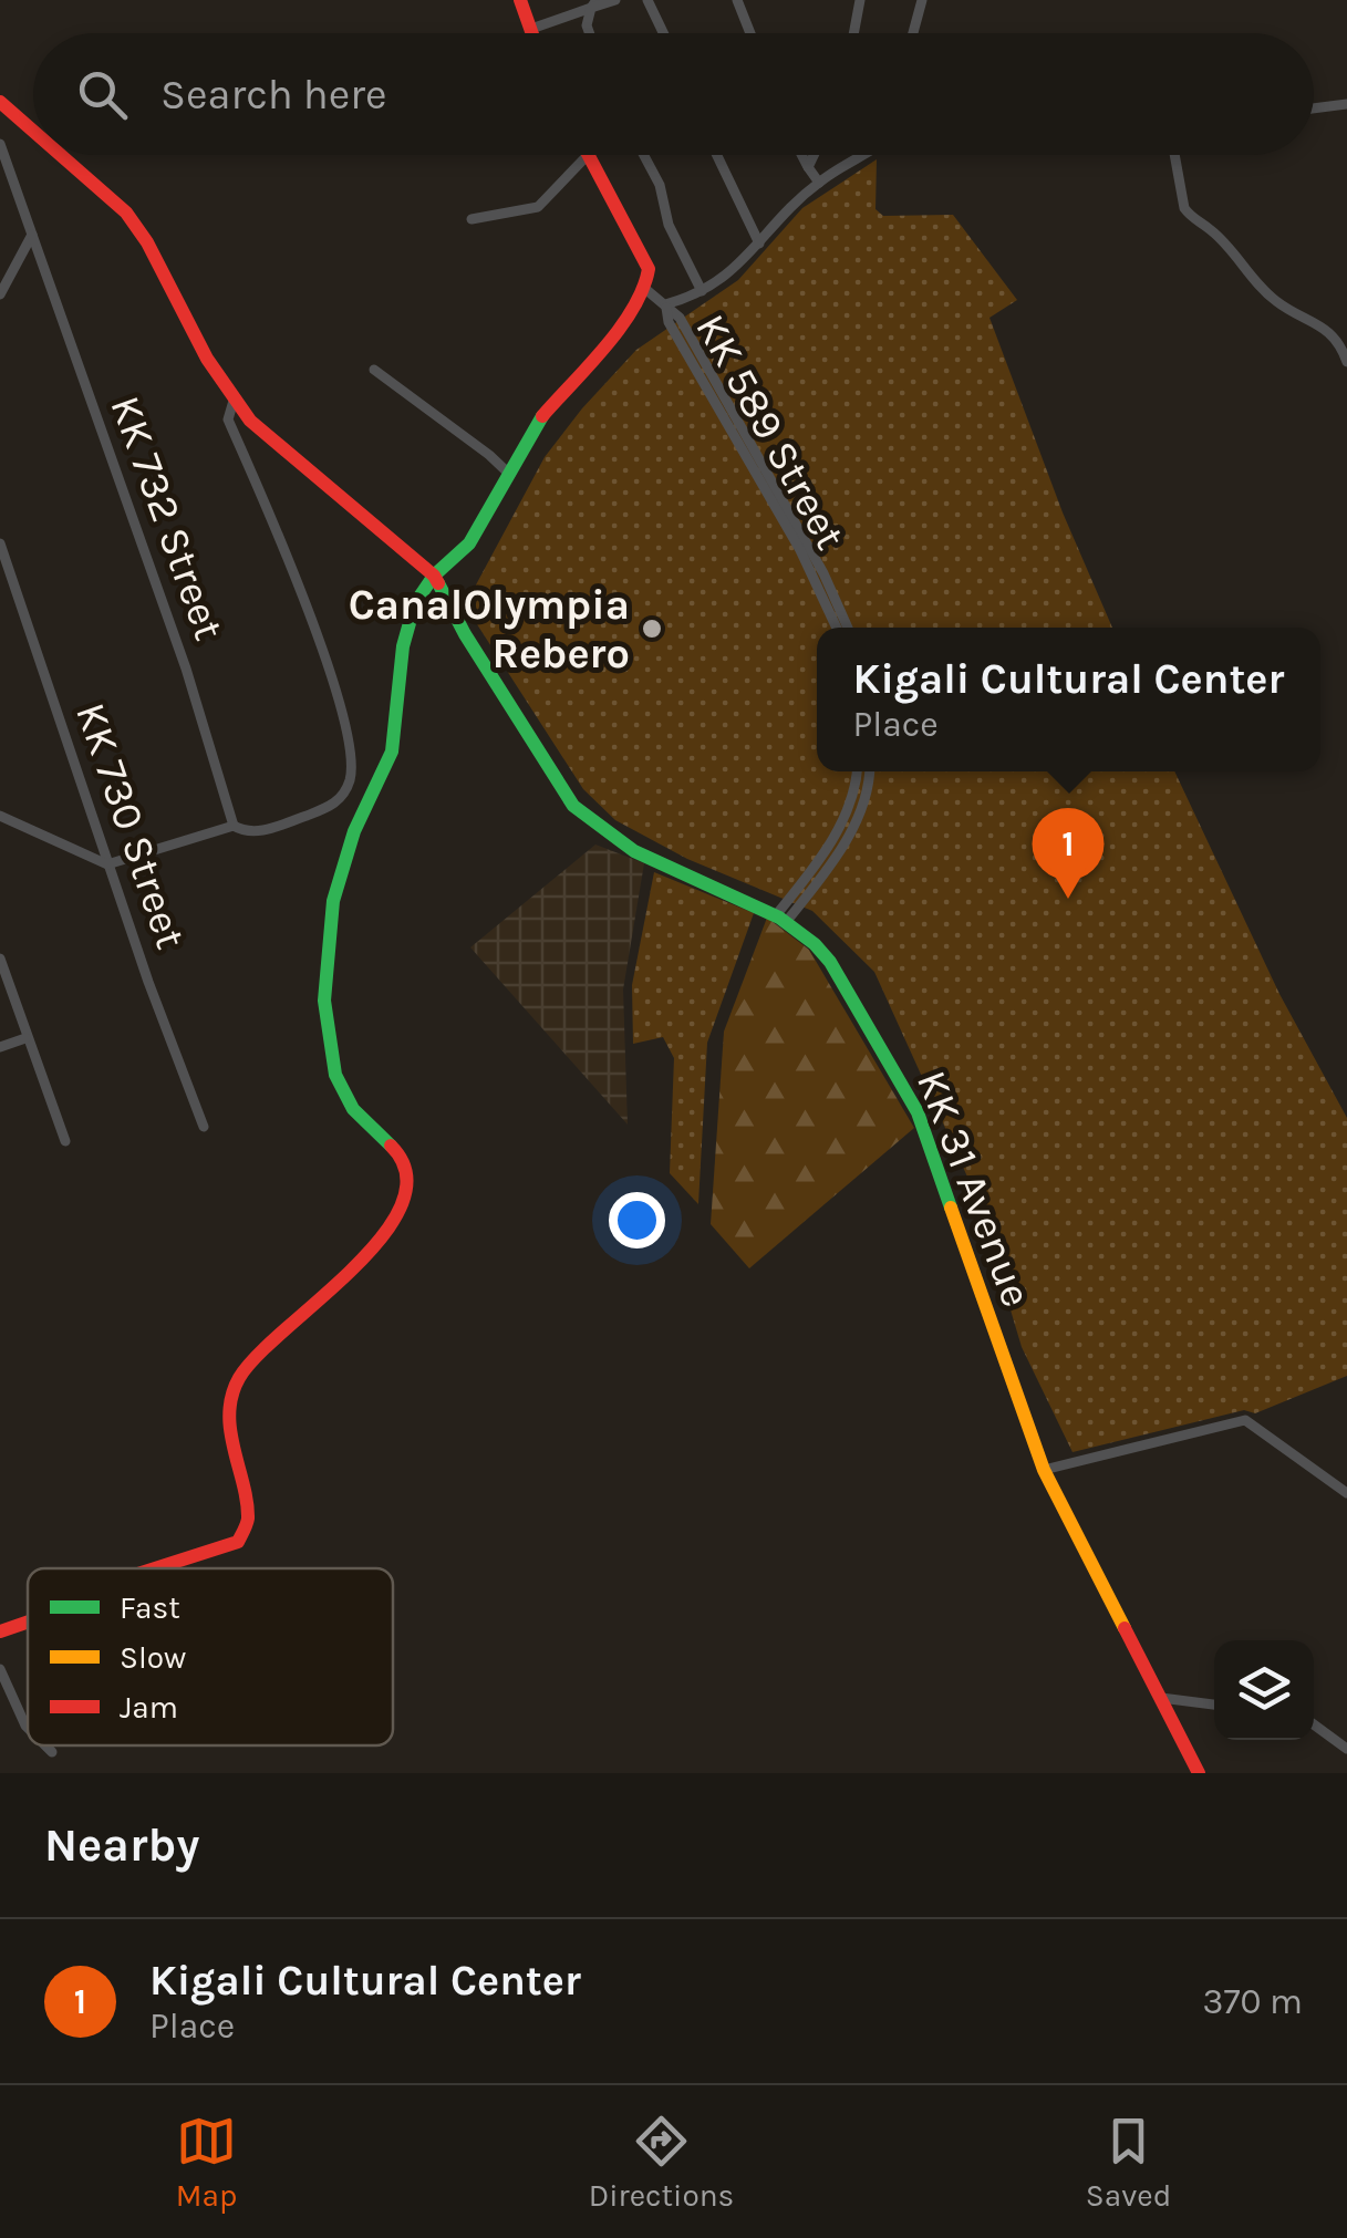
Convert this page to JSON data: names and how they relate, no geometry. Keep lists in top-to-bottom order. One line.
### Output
{"streets":{"main road":["KK 31 Avenue"],"street":["KK 589 Street","KK 732 Street","KK 730 Street"]},"places":["CanalOlympia Rebero"],"legend":["Fast","Slow","Jam"],"page":{"search":"Search here","popup":["Kigali Cultural Center","Place"],"pins":"1","heading":"Nearby","list":[{"mark":"1","name":"Kigali Cultural Center","note":"Place","value":"370 m"}],"nav":["Map","Directions","Saved"]}}
